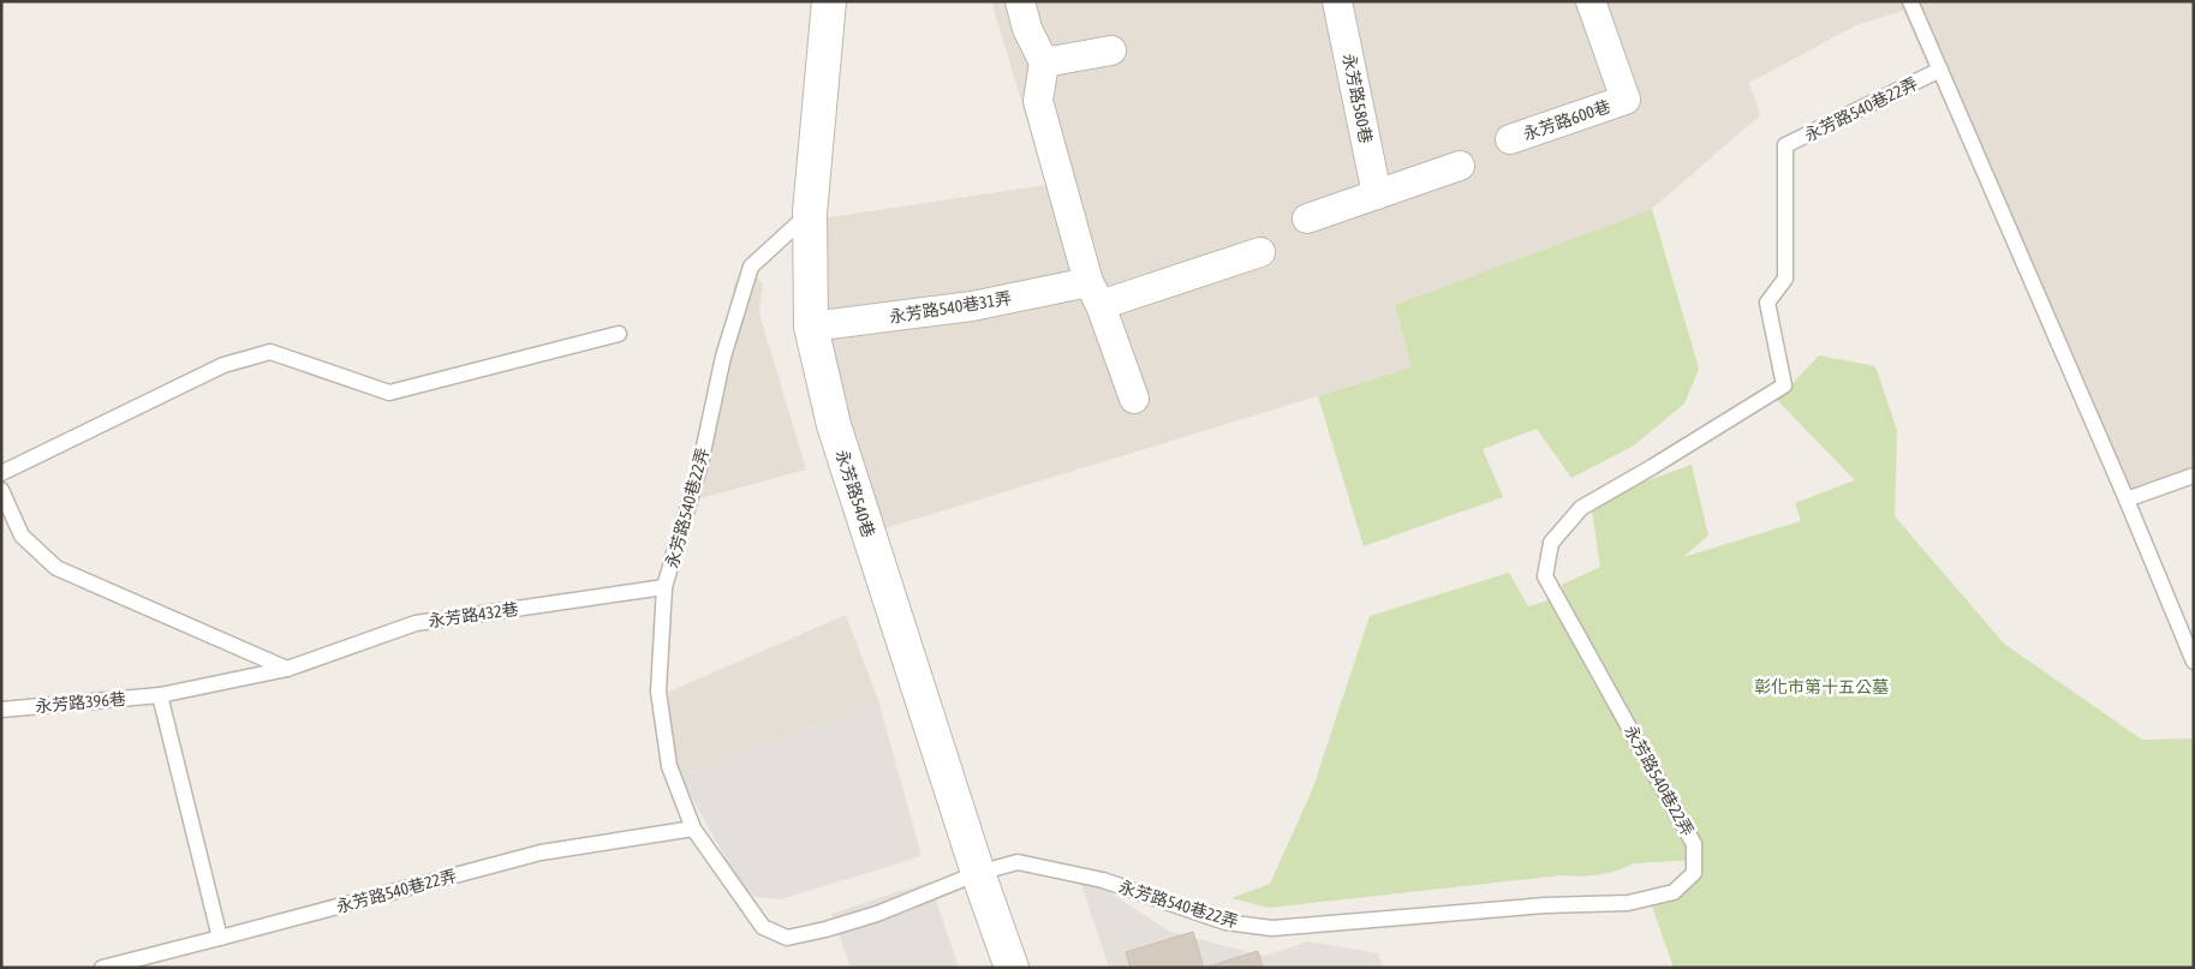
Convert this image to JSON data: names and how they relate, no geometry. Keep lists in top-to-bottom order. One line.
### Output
{"streets":{"street":["永芳路580巷","永芳路600巷","永芳路540巷31弄","永芳路540巷"],"lane":["永芳路540巷22弄","永芳路432巷","永芳路396巷"]},"crossings":[["永芳路540巷22弄","永芳路540巷"],["永芳路540巷22弄","永芳路432巷"],["永芳路540巷31弄","永芳路540巷"],["永芳路432巷","永芳路396巷"]],"parks":["彰化市第十五公墓"]}
